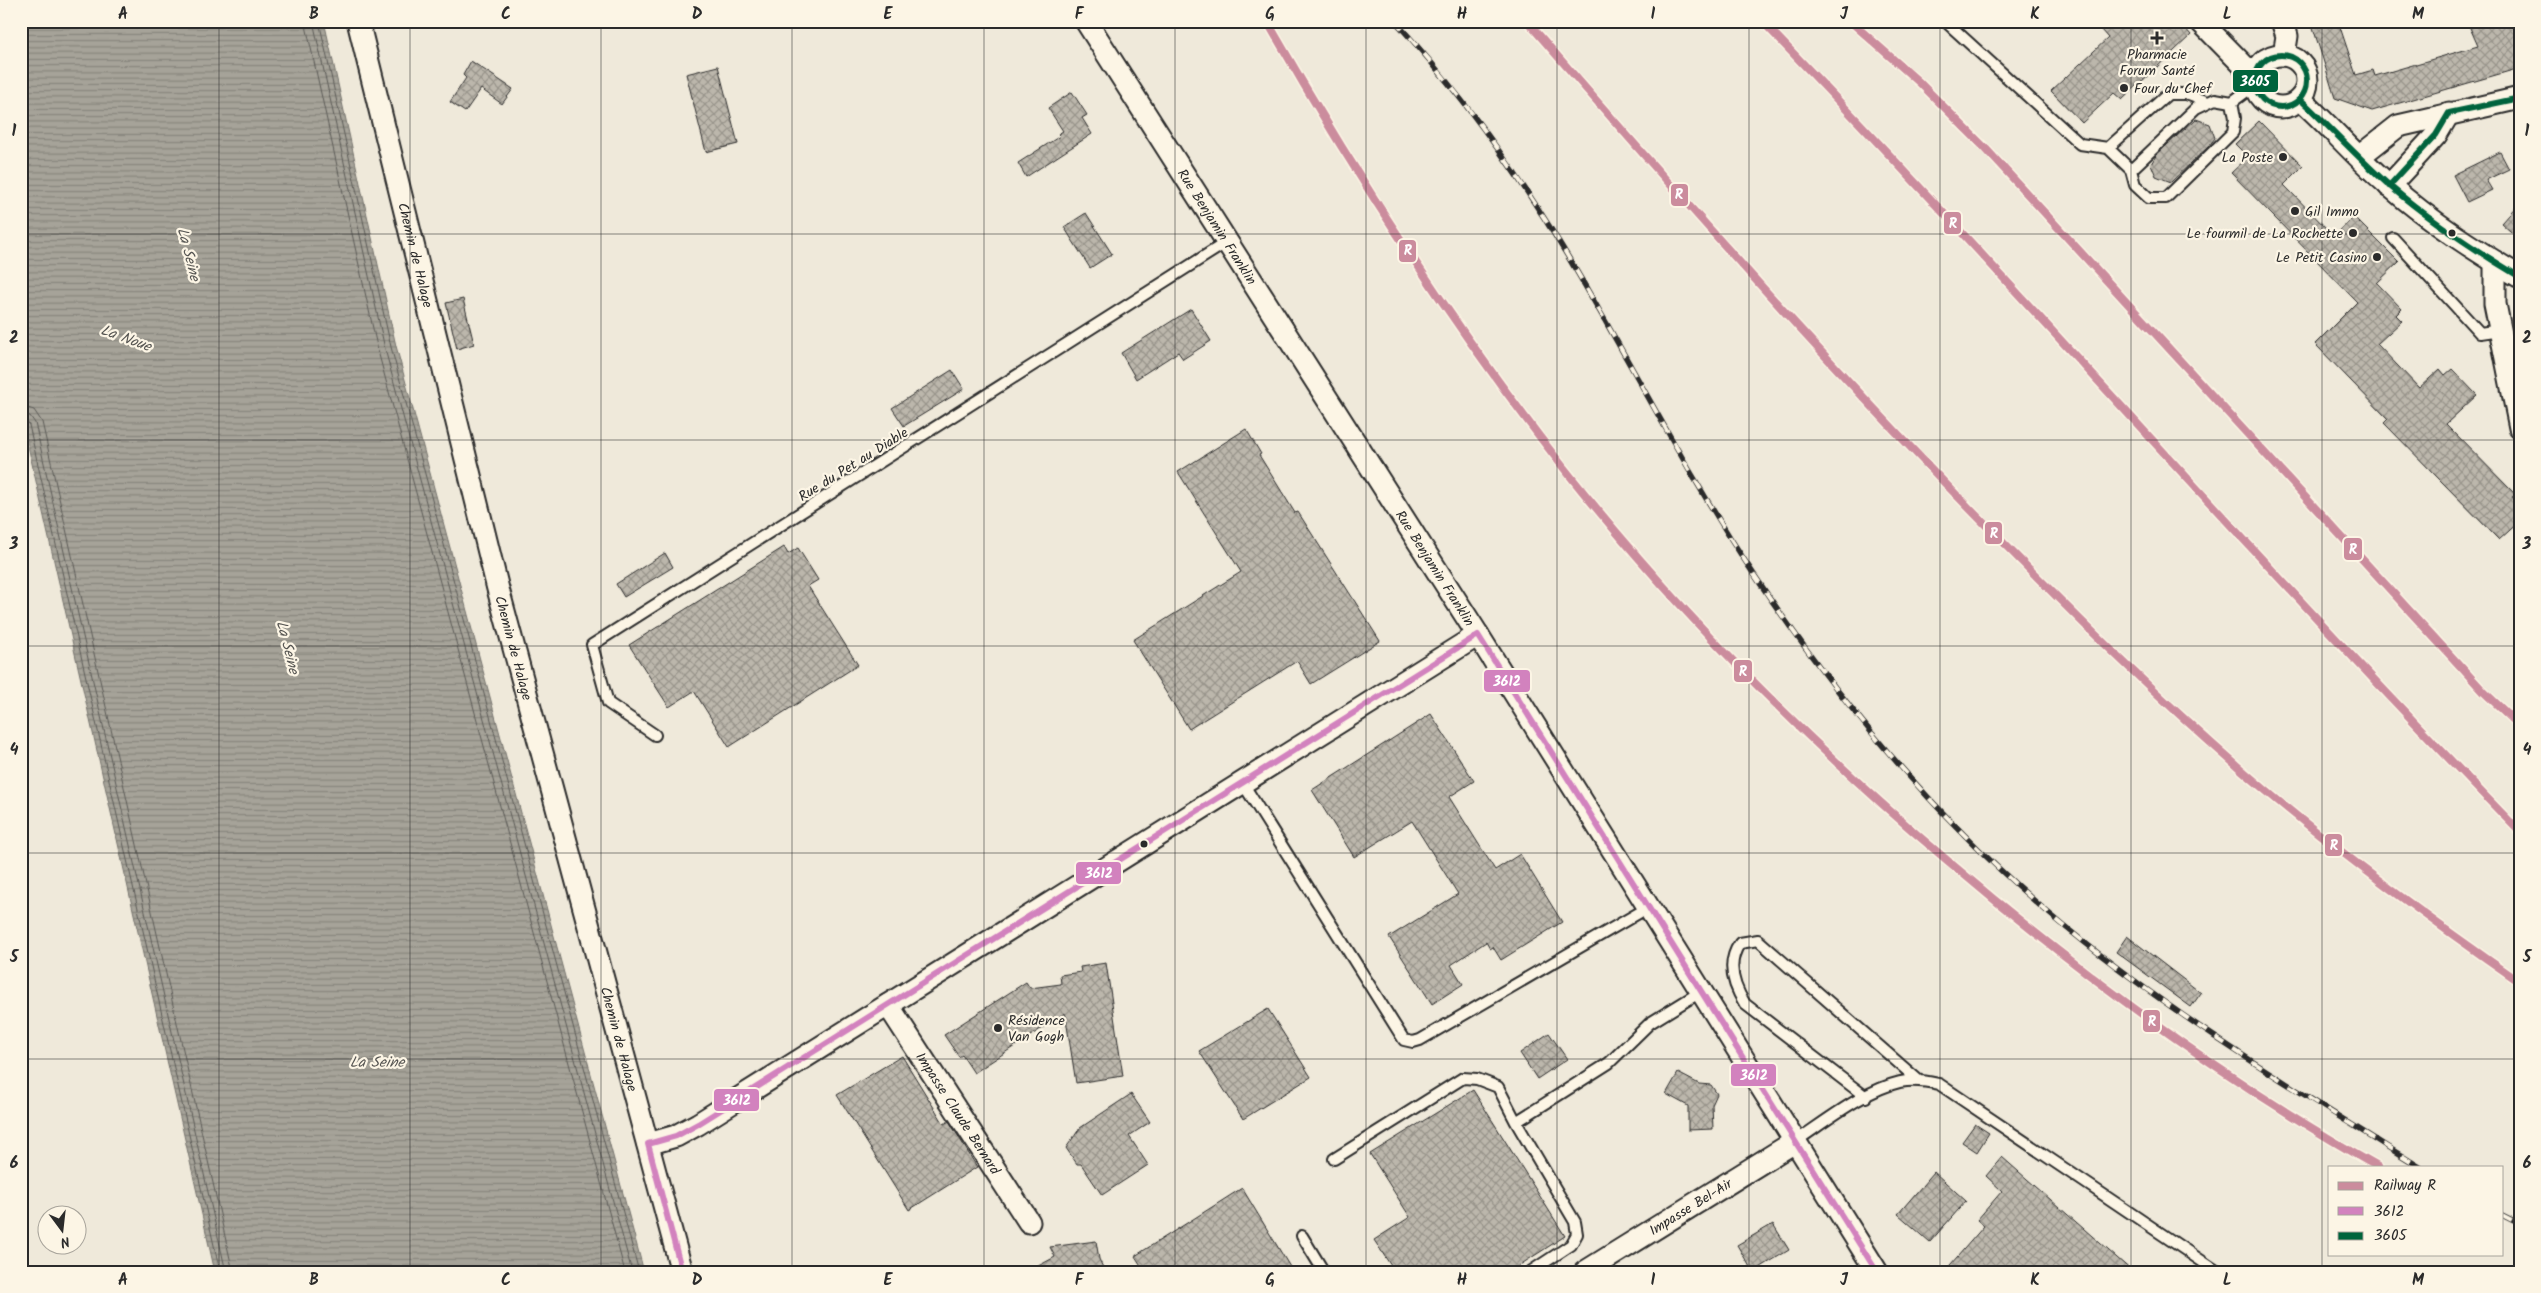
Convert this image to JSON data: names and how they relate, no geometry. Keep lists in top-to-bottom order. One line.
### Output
{"streets":{"street":["Rue Benjamin Franklin","Chemin de Halage","Impasse Claude Bernard","Impasse Bel-Air"],"lane":["Rue du Pet au Diable"]},"crossings":[["Rue Benjamin Franklin","Rue du Pet au Diable"],["Rue Benjamin Franklin","Impasse Bel-Air"]],"water":["La Seine","La Noue"],"places":{"health":["Pharmacie Forum Santé"],"other":["Four du Chef","La Poste","Gil Immo","Le fourmil de La Rochette","Le Petit Casino","Résidence Van Gogh"]},"lines":["rail line R","transit line 3605","transit line 3612"],"legend":["Railway R","3612","3605"],"north":"bottom","grid":{"columns":["A","B","C","D","E","F","G","H","I","J","K","L","M"],"rows":["1","2","3","4","5","6"]}}
